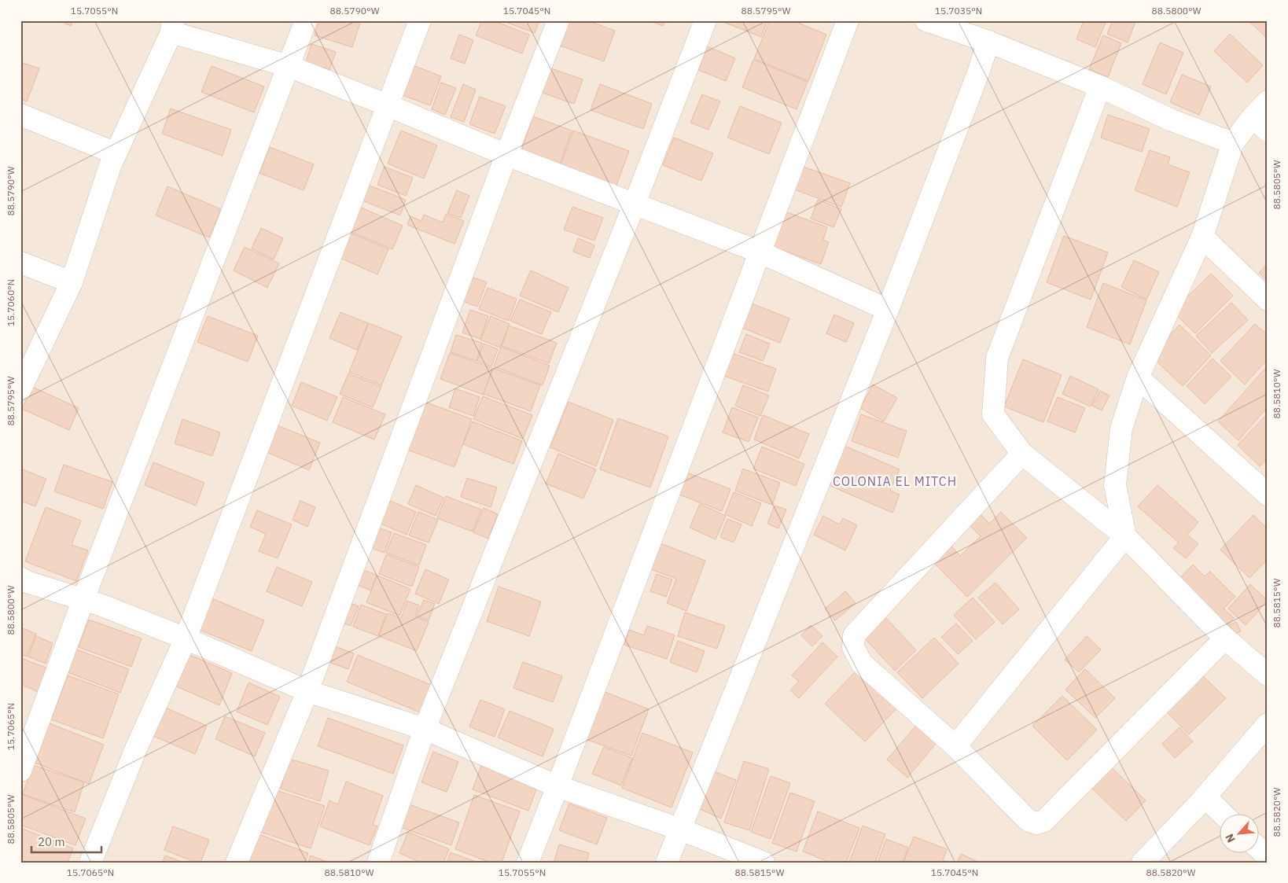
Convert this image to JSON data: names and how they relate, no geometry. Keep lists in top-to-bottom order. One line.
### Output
{"districts":["COLONIA EL MITCH"],"scale_bar":"20 m","north":"bottom left","coordinates":["15.7055°N","88.5790°W","15.7045°N","88.5795°W","15.7035°N","88.5800°W","88.5805°W","15.7060°N","88.5810°W","88.5815°W","15.7065°N","88.5820°W"]}
